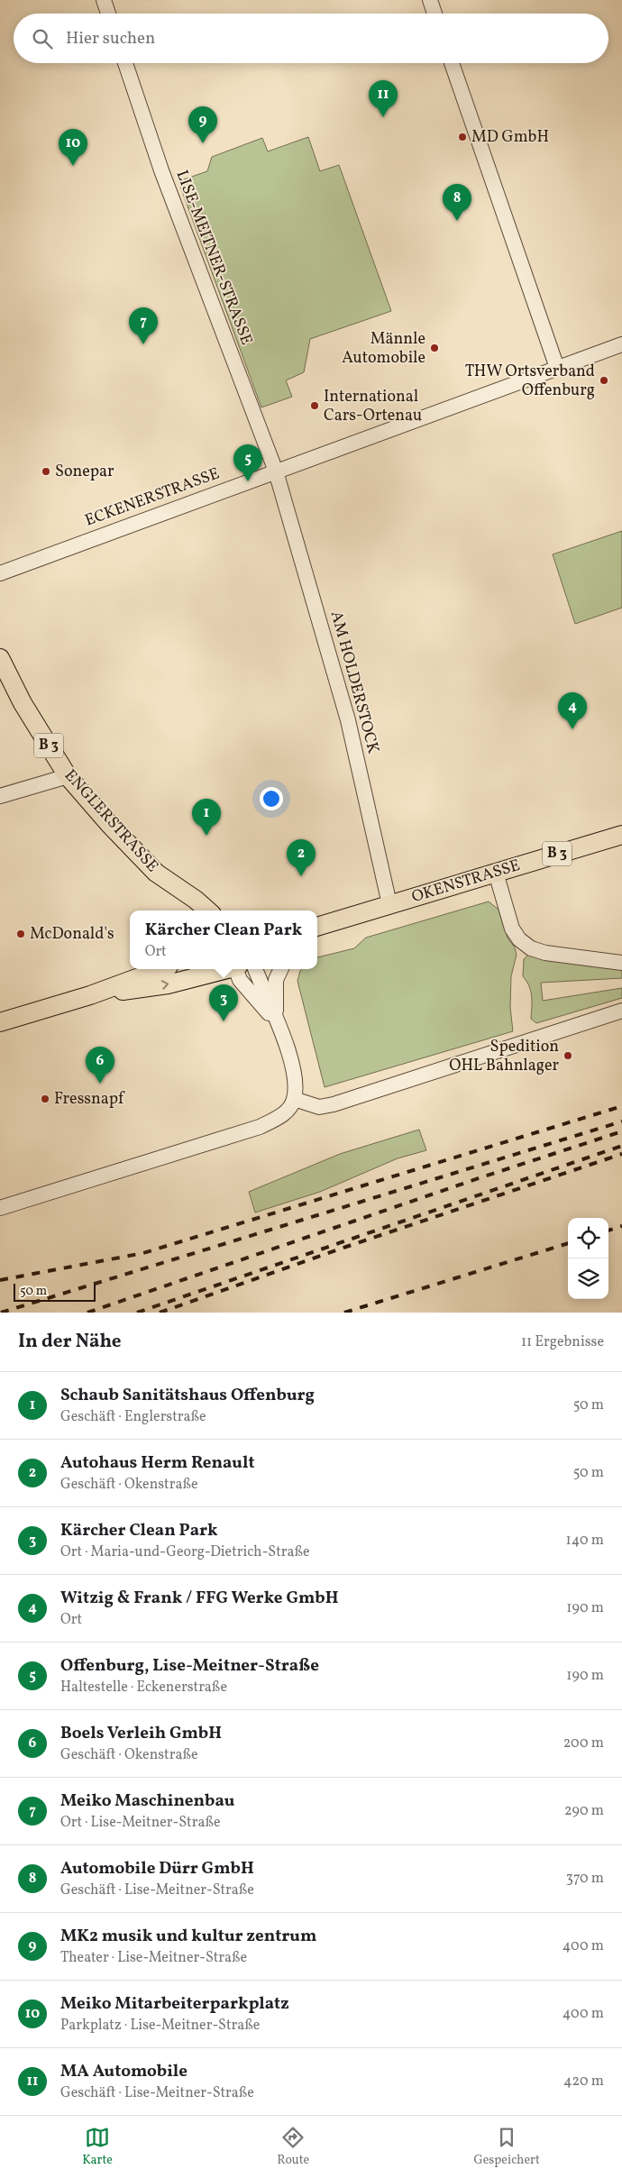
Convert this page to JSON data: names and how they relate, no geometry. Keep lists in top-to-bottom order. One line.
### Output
{"streets":{"main road":["B 3","ENGLERSTRASSE","OKENSTRASSE"],"street":["LISE-MEITNER-STRASSE","ECKENERSTRASSE","AM HOLDERSTOCK"]},"crossings":[["LISE-MEITNER-STRASSE","ECKENERSTRASSE"],["LISE-MEITNER-STRASSE","AM HOLDERSTOCK"],["ECKENERSTRASSE","AM HOLDERSTOCK"],["AM HOLDERSTOCK","OKENSTRASSE"]],"places":["MD GmbH","Männle Automobile","THW Ortsverband Offenburg","International Cars-Ortenau","Sonepar","McDonald's","Spedition OHL Bahnlager","Fressnapf"],"scale_bar":"50 m","page":{"search":"Hier suchen","pins":["11","9","10","8","7","5","4","1","2","3","6"],"popup":["Kärcher Clean Park","Ort"],"scale":"50 m","heading":["In der Nähe","11 Ergebnisse"],"list":[{"mark":"1","name":"Schaub Sanitätshaus Offenburg","note":"Geschäft · Englerstraße","value":"50 m"},{"mark":"2","name":"Autohaus Herm Renault","note":"Geschäft · Okenstraße","value":"50 m"},{"mark":"3","name":"Kärcher Clean Park","note":"Ort · Maria-und-Georg-Dietrich-Straße","value":"140 m"},{"mark":"4","name":"Witzig & Frank / FFG Werke GmbH","note":"Ort","value":"190 m"},{"mark":"5","name":"Offenburg, Lise-Meitner-Straße","note":"Haltestelle · Eckenerstraße","value":"190 m"},{"mark":"6","name":"Boels Verleih GmbH","note":"Geschäft · Okenstraße","value":"200 m"},{"mark":"7","name":"Meiko Maschinenbau","note":"Ort · Lise-Meitner-Straße","value":"290 m"},{"mark":"8","name":"Automobile Dürr GmbH","note":"Geschäft · Lise-Meitner-Straße","value":"370 m"},{"mark":"9","name":"MK2 musik und kultur zentrum","note":"Theater · Lise-Meitner-Straße","value":"400 m"},{"mark":"10","name":"Meiko Mitarbeiterparkplatz","note":"Parkplatz · Lise-Meitner-Straße","value":"400 m"},{"mark":"11","name":"MA Automobile","note":"Geschäft · Lise-Meitner-Straße","value":"420 m"}],"nav":["Karte","Route","Gespeichert"]}}
